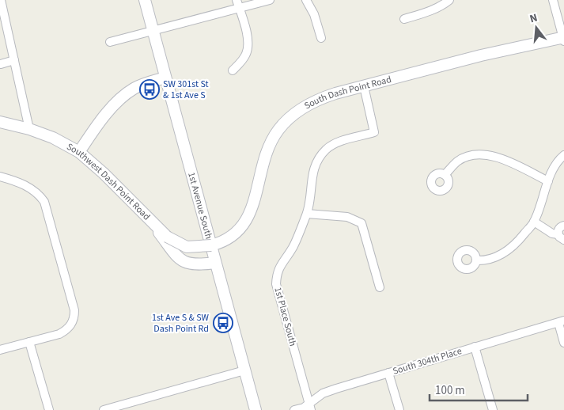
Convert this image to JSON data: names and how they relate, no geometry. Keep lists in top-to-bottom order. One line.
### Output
{"streets":{"main road":["South Dash Point Road","Southwest Dash Point Road","1st Avenue South"],"street":["1st Place South","South 304th Place"]},"crossings":[["South Dash Point Road","Southwest Dash Point Road"],["South Dash Point Road","1st Place South"],["1st Place South","South 304th Place"]],"places":{"bus stop":["SW 301st St & 1st Ave S","1st Ave S & SW Dash Point Rd"]},"scale_bar":"100 m","north":"top"}
